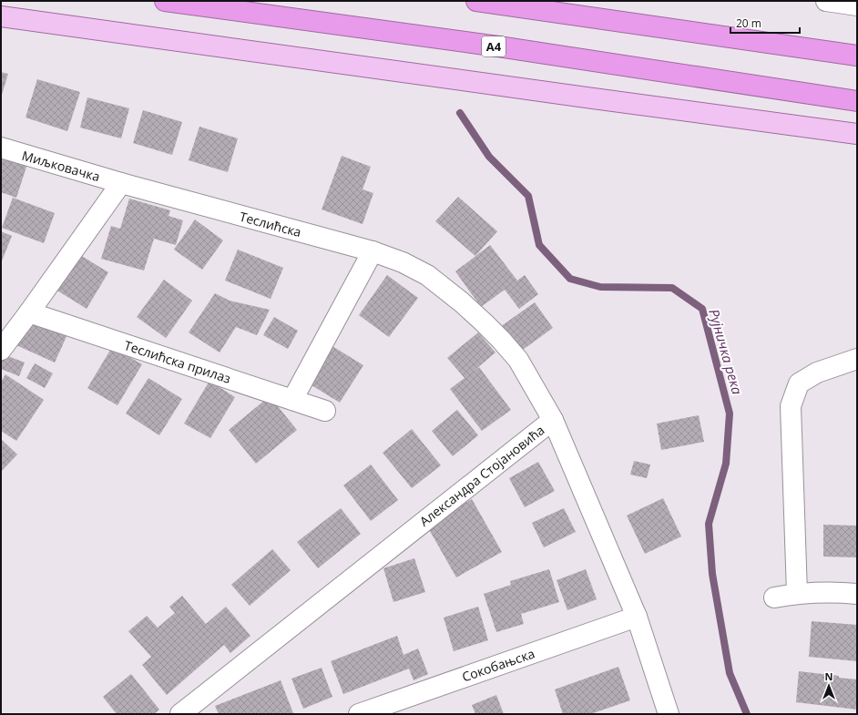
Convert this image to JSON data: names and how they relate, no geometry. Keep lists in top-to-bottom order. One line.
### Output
{"streets":{"highway":["A4"],"street":["Миљковачка","Теслићска","Теслићска прилаз","Александра Стојановића","Сокобањска"]},"crossings":[["Миљковачка","Теслићска"],["Теслићска","Александра Стојановића"],["Александра Стојановића","Сокобањска"]],"water":["Рујничка река"],"scale_bar":"20 m","north":"top"}
